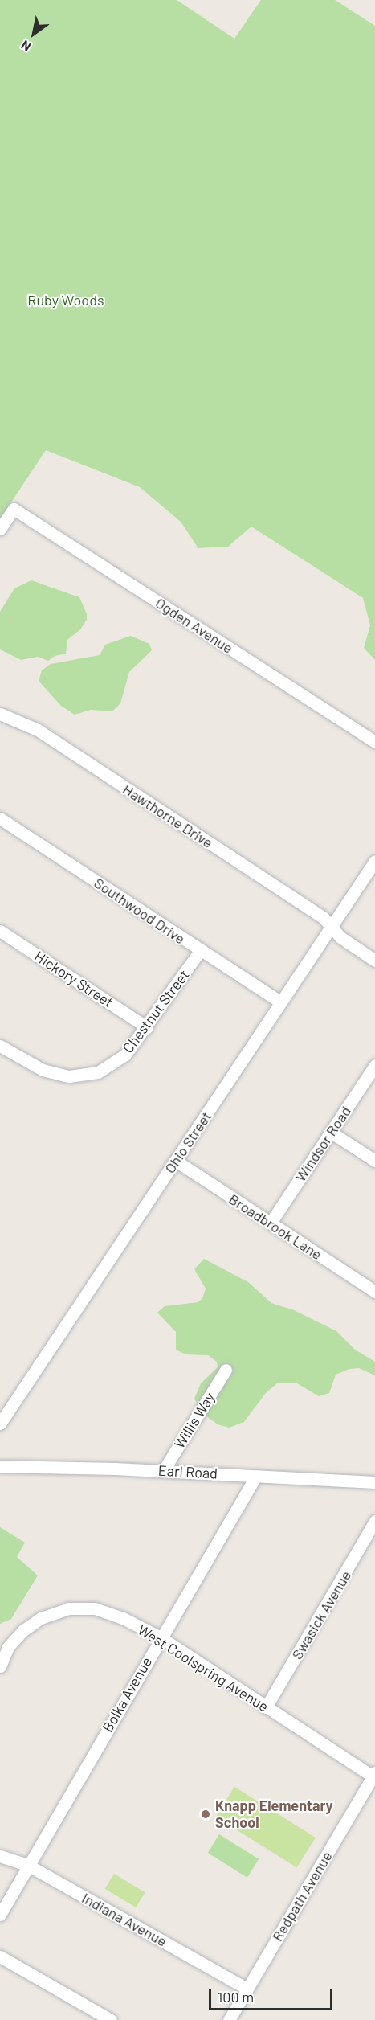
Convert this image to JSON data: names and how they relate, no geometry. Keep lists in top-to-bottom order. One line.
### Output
{"streets":{"street":["Ogden Avenue","Hawthorne Drive","Southwood Drive","Hickory Street","Chestnut Street","Ohio Street","Windsor Road","Broadbrook Lane","Willis Way","Earl Road","Swasick Avenue","West Coolspring Avenue","Bolka Avenue","Redpath Avenue","Indiana Avenue"]},"crossings":[["Hawthorne Drive","Ohio Street"],["Southwood Drive","Chestnut Street"],["Southwood Drive","Ohio Street"],["Hickory Street","Chestnut Street"],["Ohio Street","Broadbrook Lane"],["Windsor Road","Broadbrook Lane"],["Willis Way","Earl Road"],["Earl Road","Bolka Avenue"],["Swasick Avenue","West Coolspring Avenue"],["West Coolspring Avenue","Bolka Avenue"],["West Coolspring Avenue","Redpath Avenue"],["Bolka Avenue","Indiana Avenue"],["Redpath Avenue","Indiana Avenue"]],"parks":["Ruby Woods"],"places":["Knapp Elementary School"],"scale_bar":"100 m","north":"bottom left"}
